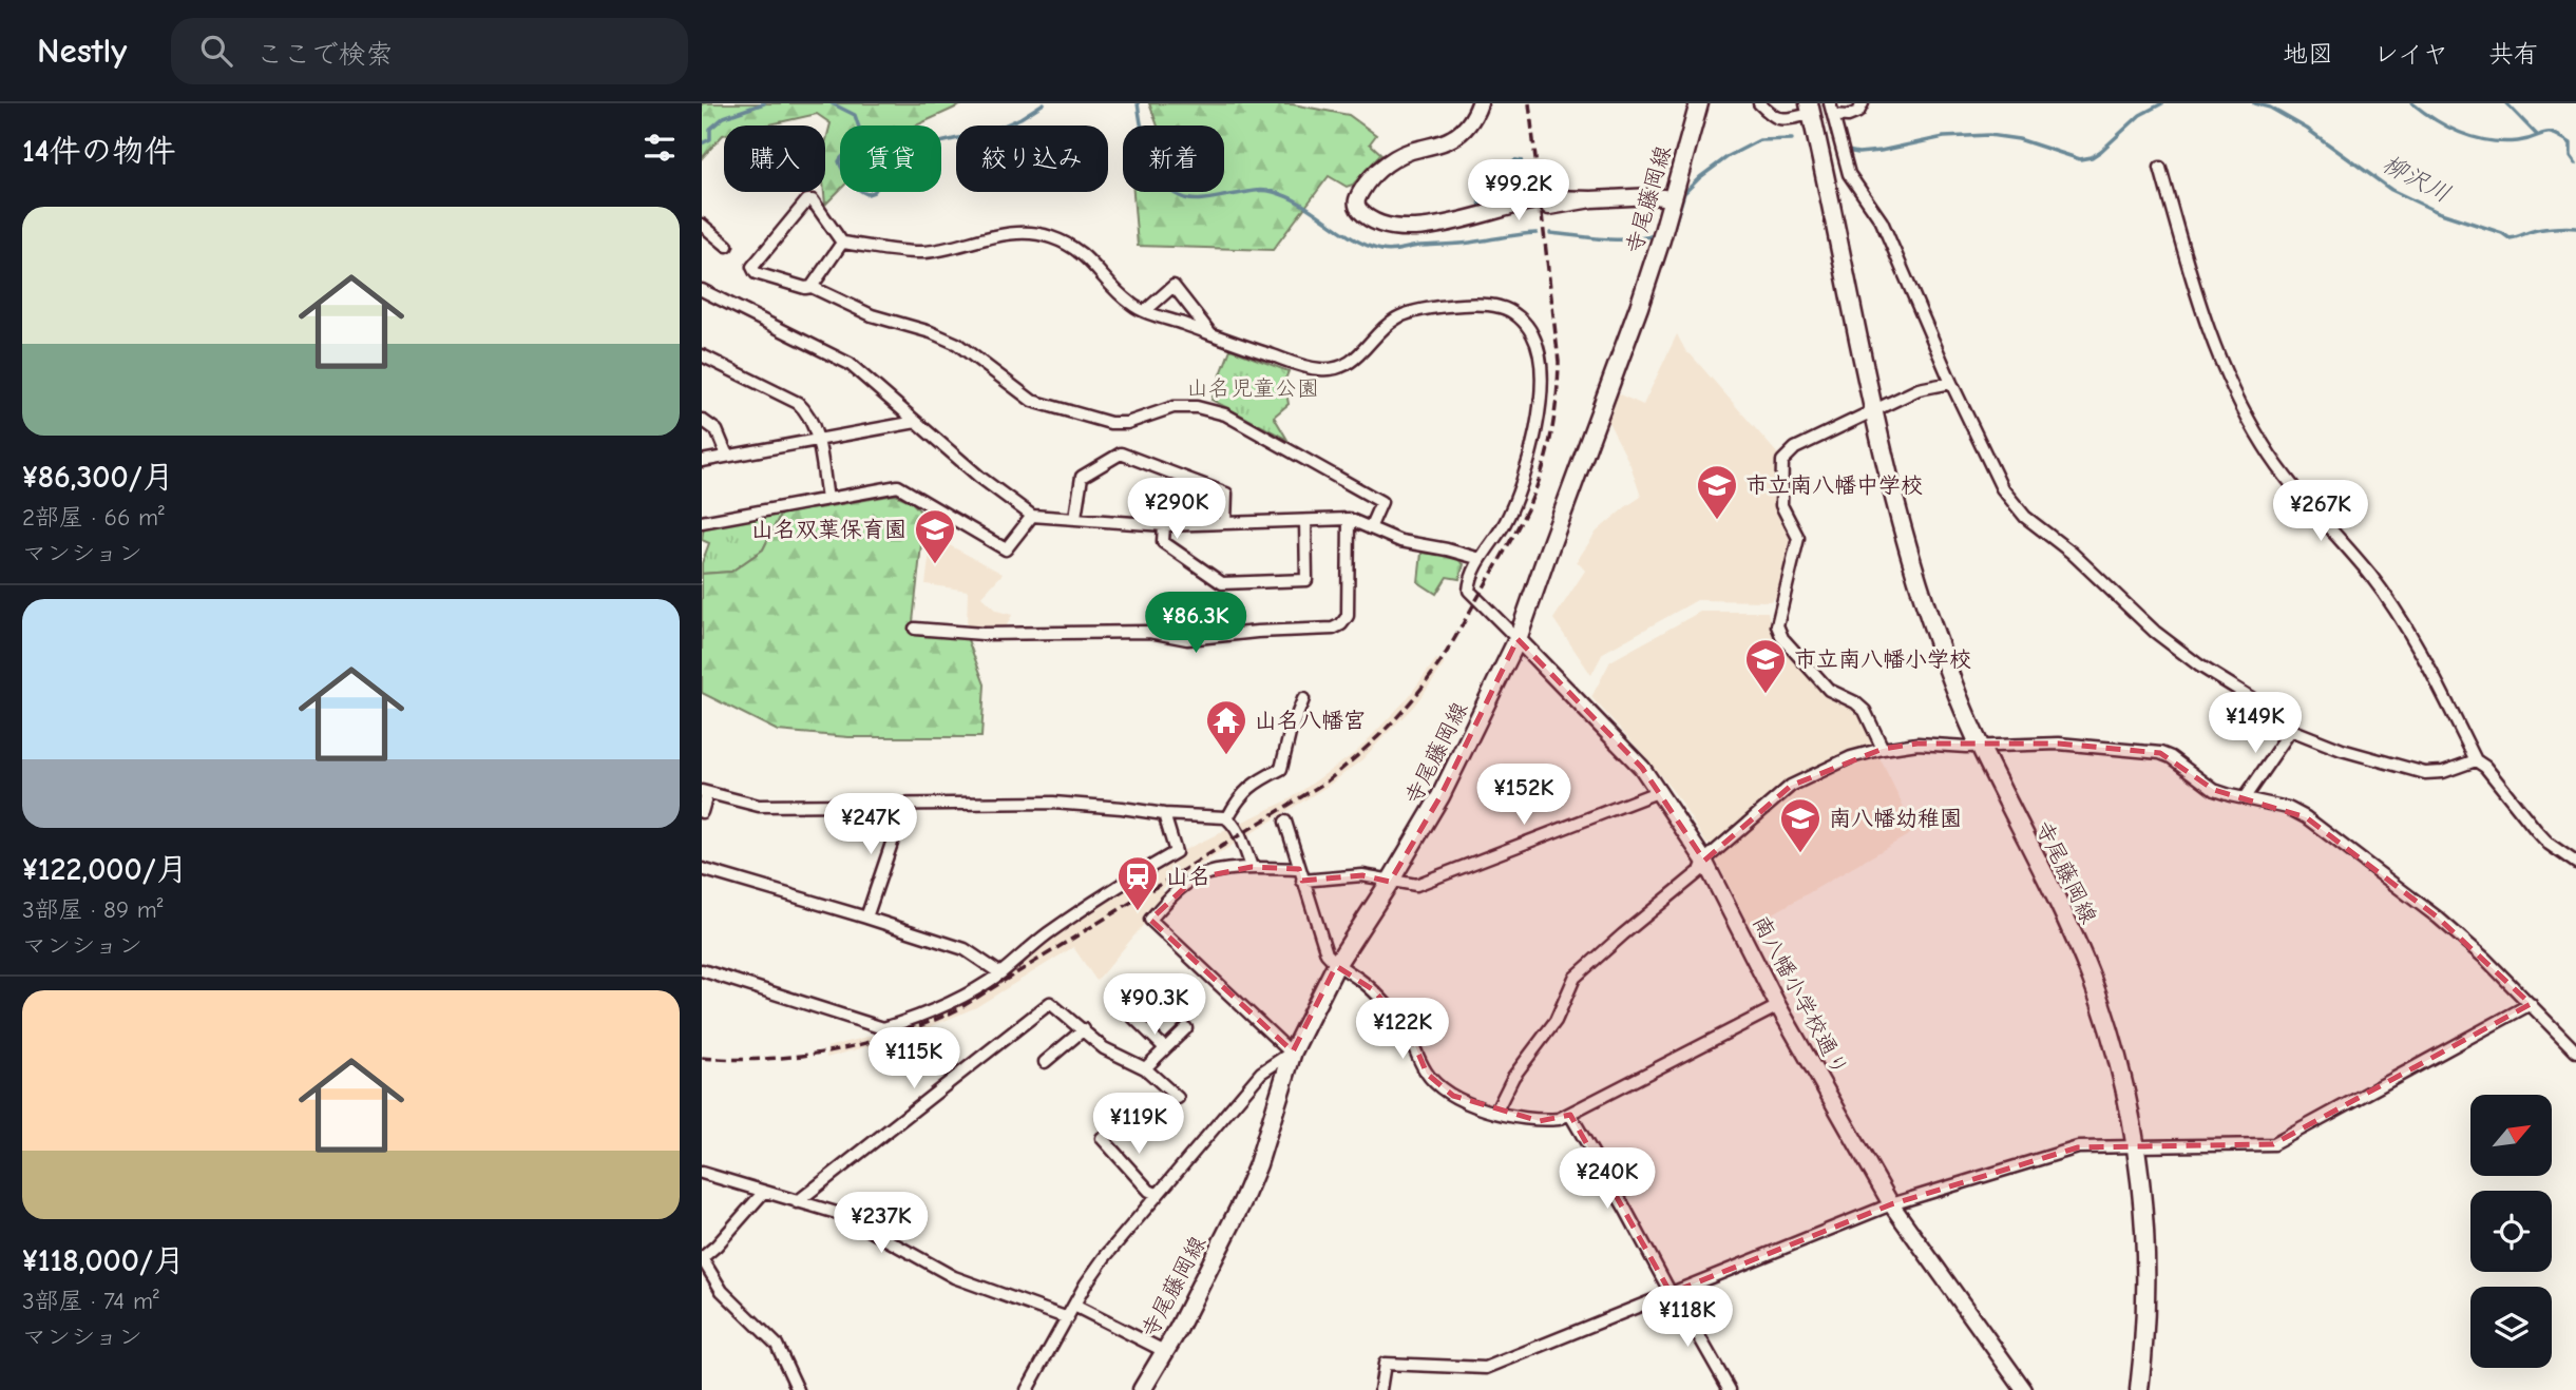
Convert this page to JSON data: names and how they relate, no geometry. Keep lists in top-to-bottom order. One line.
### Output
{"streets":{"main road":["寺尾藤岡線"],"street":["南八幡小学校通り"]},"crossings":[["寺尾藤岡線","南八幡小学校通り"]],"water":["柳沢川"],"parks":["山名児童公園"],"places":{"school or university":["市立南八幡中学校","山名双葉保育園","市立南八幡小学校","南八幡幼稚園"],"temple":["山名八幡宮"],"station":["山名"]},"north":"top right","page":{"header":"Nestly","search":"ここで検索","nav":["地図","レイヤ","共有"],"heading":"14件の物件","chip":["購入","賃貸","絞り込み","新着"],"price":["¥99.2K","¥290K","¥267K","¥86.3K","¥149K","¥152K","¥247K","¥90.3K","¥122K","¥115K","¥119K","¥240K","¥237K","¥118K"],"list":[{"name":"¥86,300/月","note":"2部屋 · 66 m² · マンション"},{"name":"¥122,000/月","note":"3部屋 · 89 m² · マンション"},{"name":"¥118,000/月","note":"3部屋 · 74 m² · マンション"}]}}
